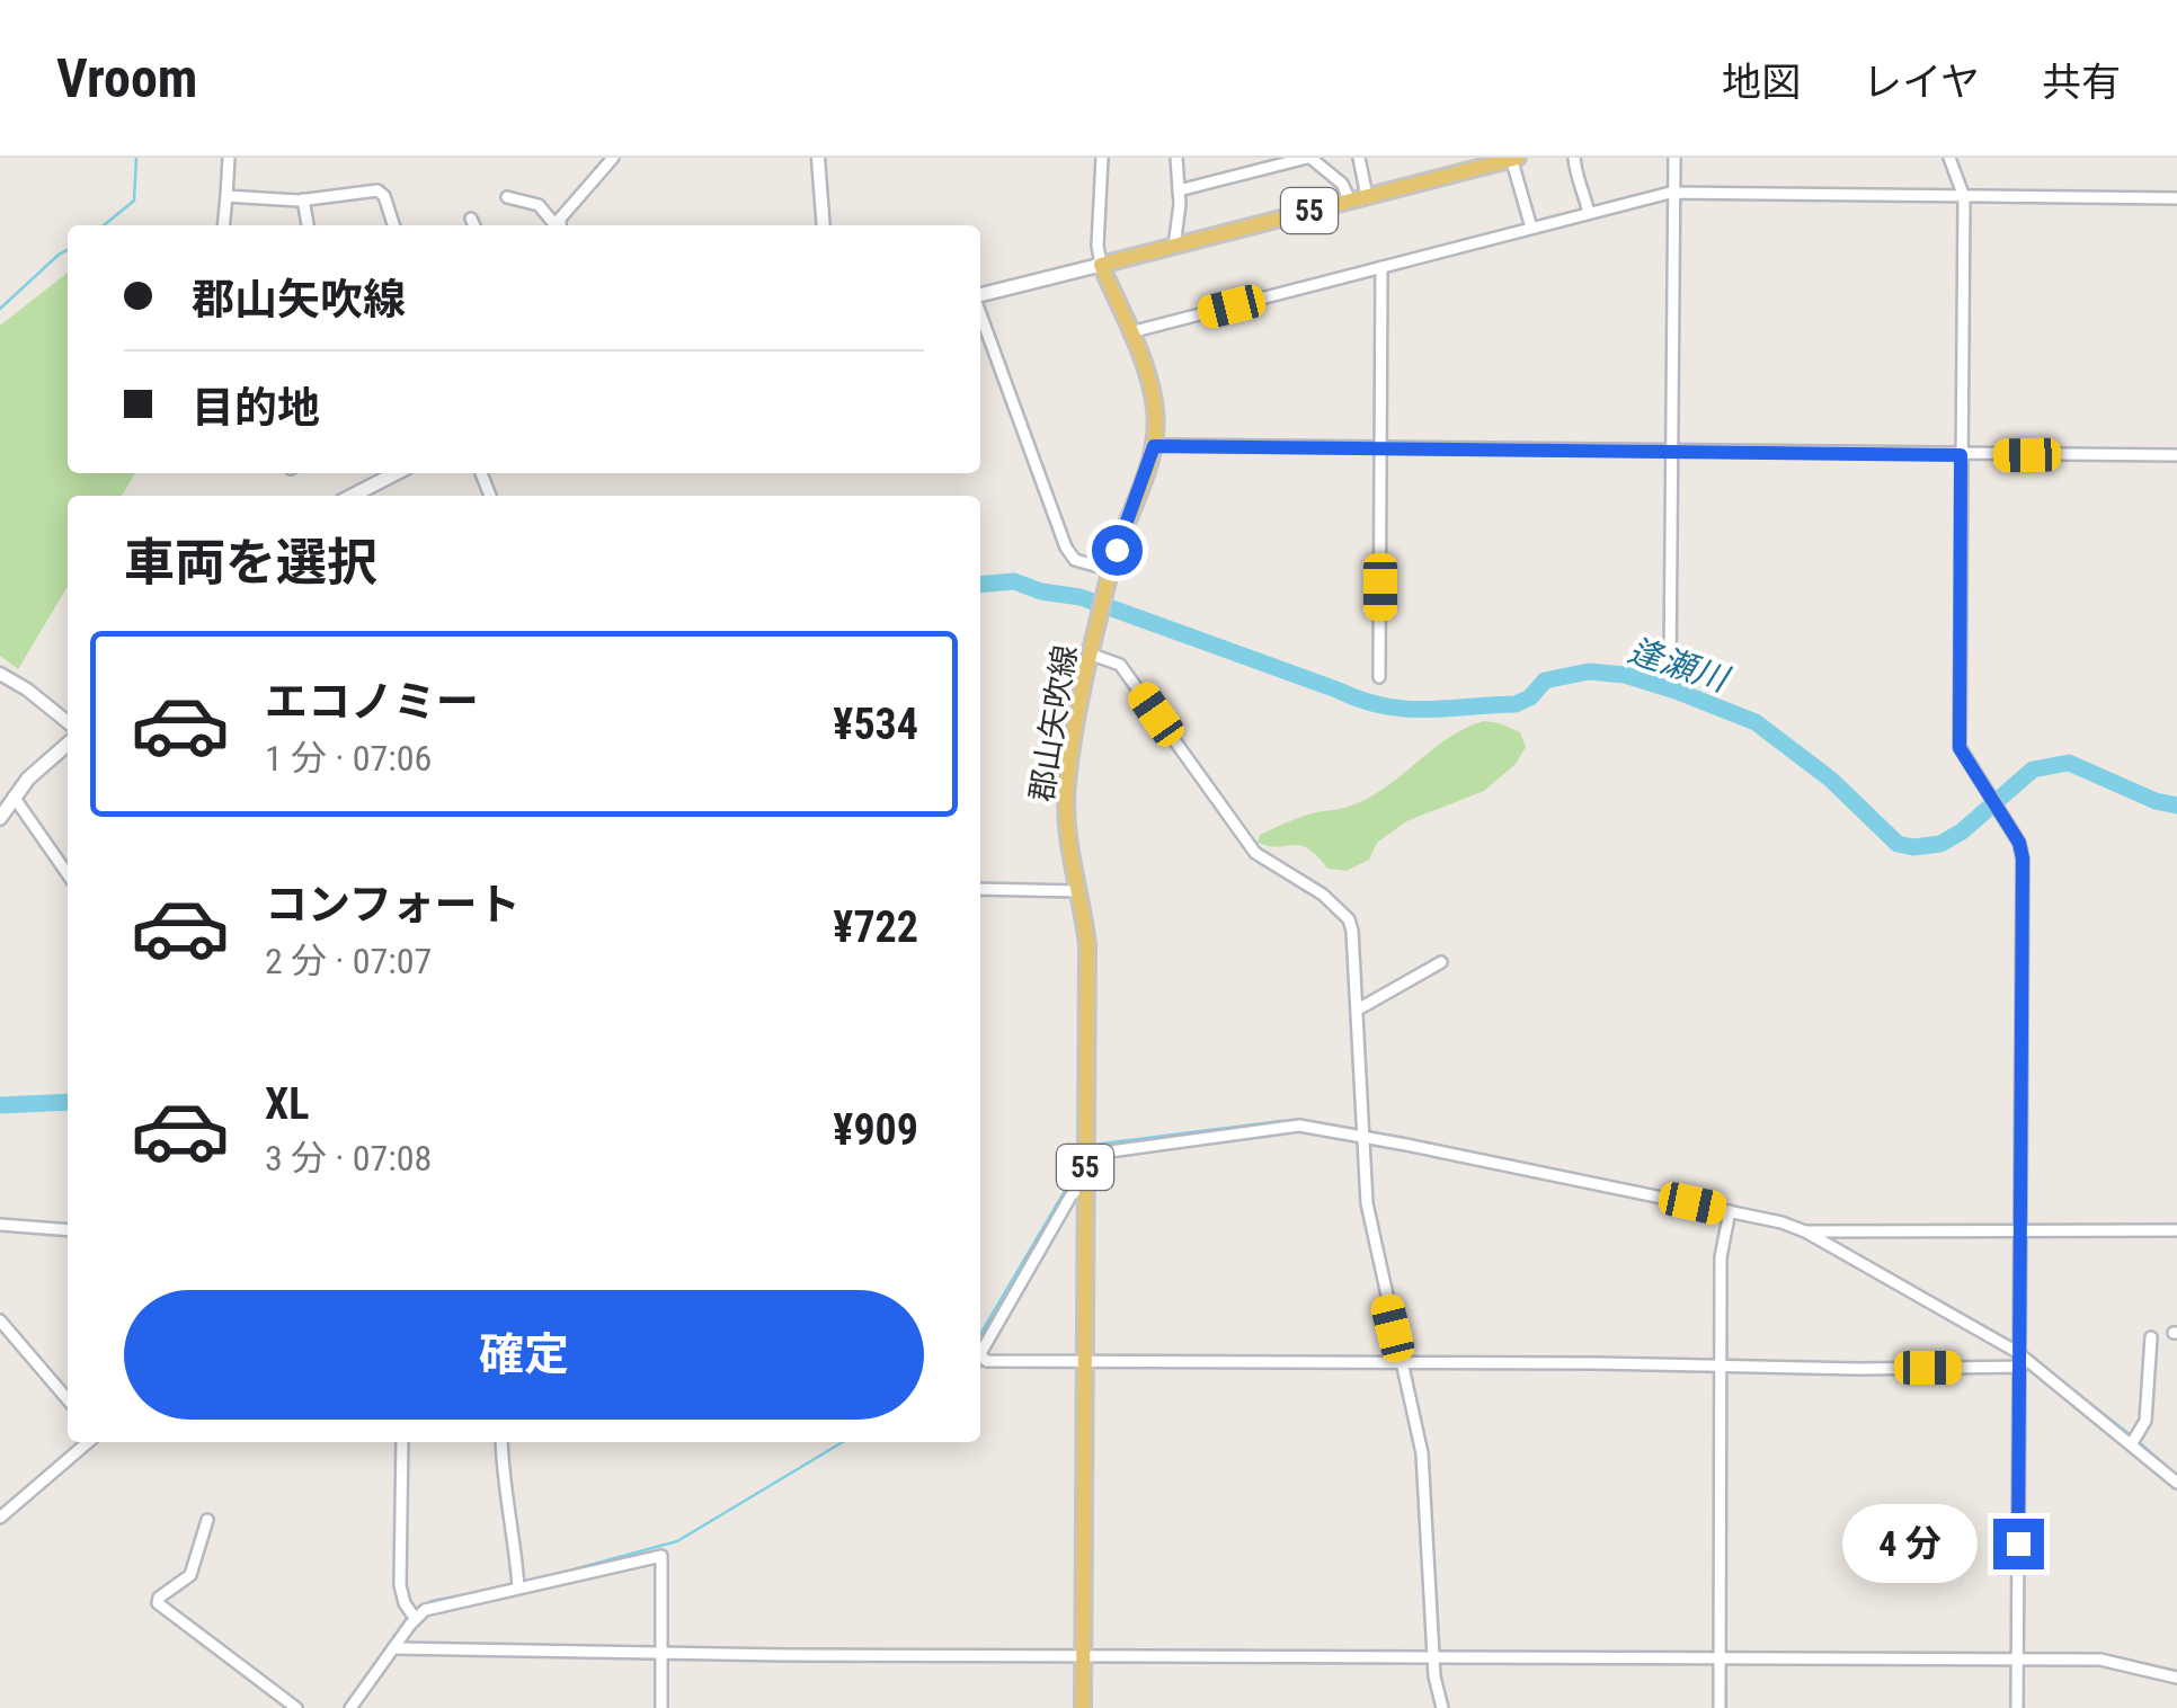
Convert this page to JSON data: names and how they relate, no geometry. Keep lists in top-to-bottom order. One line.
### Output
{"streets":{"main road":["55","郡山矢吹線"]},"crossings":[["55","郡山矢吹線"]],"water":["逢瀬川"],"page":{"header":"Vroom","nav":["地図","レイヤ","共有"],"banner":["郡山矢吹線","目的地"],"heading":"車両を選択","list":[{"name":"エコノミー","note":"1 分 · 07:06","value":"¥534"},{"name":"コンフォート","note":"2 分 · 07:07","value":"¥722"},{"name":"XL","note":"3 分 · 07:08","value":"¥909"}],"buttons":"確定","bubble":"4 分"}}
